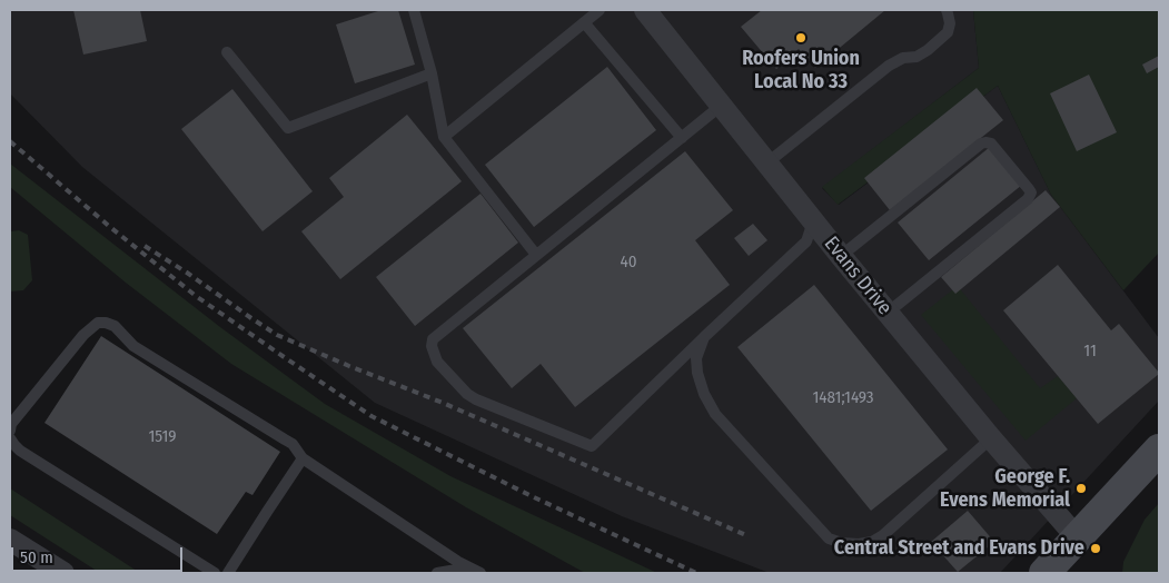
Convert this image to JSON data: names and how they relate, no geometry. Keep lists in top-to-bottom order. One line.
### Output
{"streets":{"street":["Evans Drive"]},"places":["Roofers Union Local No 33","George F. Evens Memorial","Central Street and Evans Drive"],"house_numbers":["40","11","1481;1493","1519"],"scale_bar":"50 m"}
